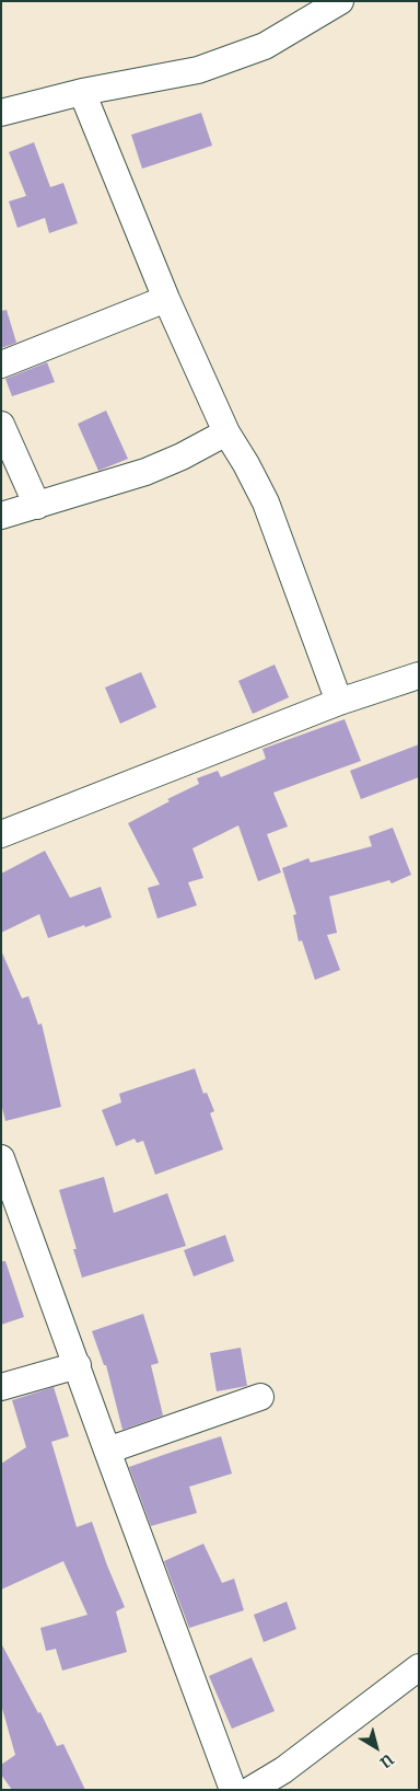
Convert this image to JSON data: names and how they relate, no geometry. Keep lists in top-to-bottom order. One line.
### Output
{"north":"bottom right"}
